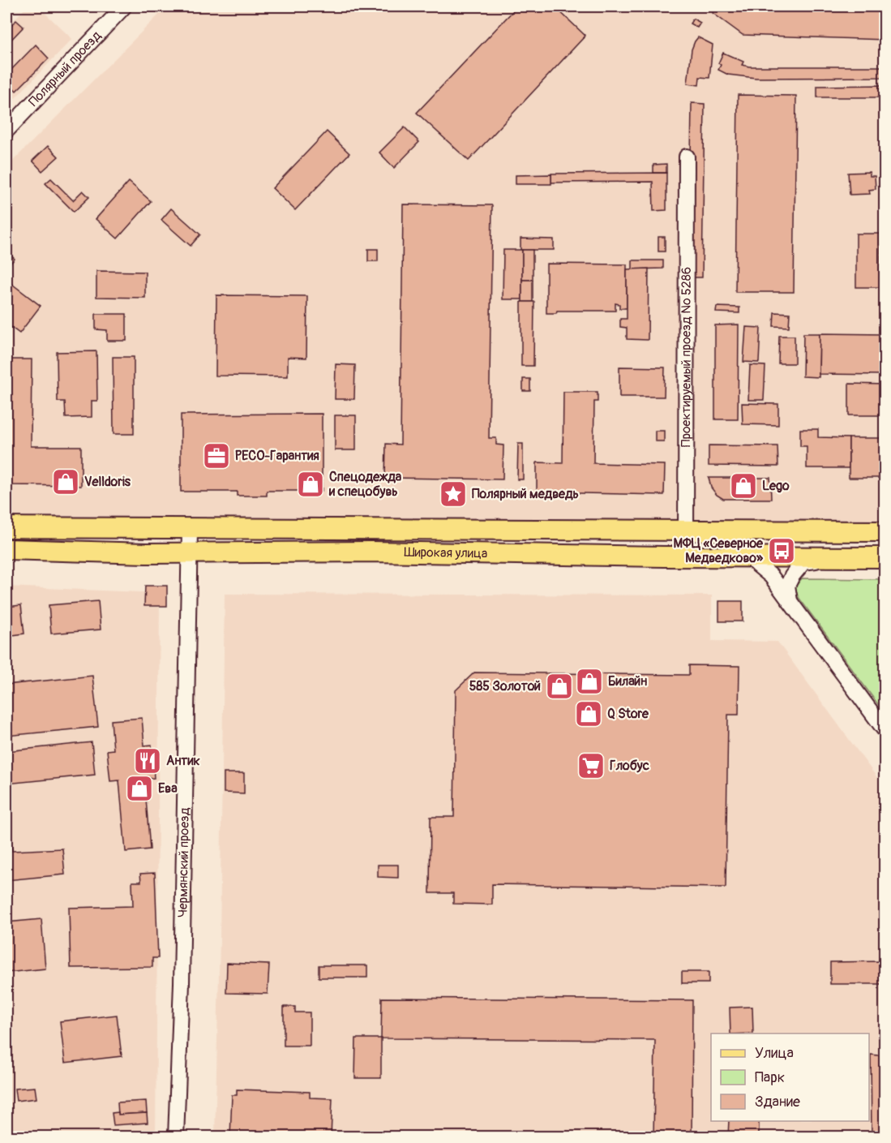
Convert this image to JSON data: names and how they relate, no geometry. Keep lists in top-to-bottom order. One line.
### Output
{"streets":{"main road":["Широкая улица"],"street":["Полярный проезд","Проектируемый проезд № 5286","Чермянский проезд"]},"crossings":[["Проектируемый проезд № 5286","Широкая улица"],["Широкая улица","Чермянский проезд"]],"places":{"office":["РЕСО-Гарантия"],"shop":["Velldoris","Спецодежда и спецобувь","Lego","Билайн","585 Золотой","Q Store","Ева"],"place":["Полярный медведь"],"bus stop":["МФЦ «Северное Медведково»"],"restaurant":["Антик"],"supermarket":["Глобус"]},"legend":["Улица","Парк","Здание"]}
